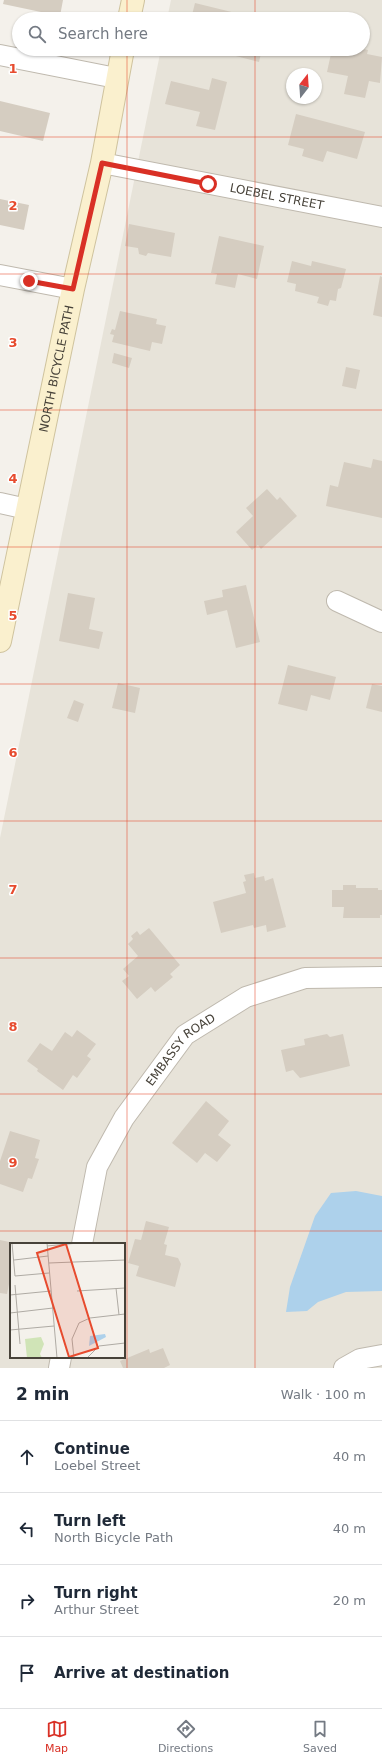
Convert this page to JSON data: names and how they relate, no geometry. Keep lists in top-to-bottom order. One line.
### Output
{"streets":{"street":["LOEBEL STREET","NORTH BICYCLE PATH","EMBASSY ROAD"]},"crossings":[["LOEBEL STREET","NORTH BICYCLE PATH"]],"north":"top","page":{"search":"Search here","heading":["2 min","Walk · 100 m"],"list":[["Continue","Loebel Street","40 m"],["Turn left","North Bicycle Path","40 m"],["Turn right","Arthur Street","20 m"],"Arrive at destination"],"nav":["Map","Directions","Saved"]},"grid":{"rows":["1","2","3","4","5","6","7","8","9"]}}
